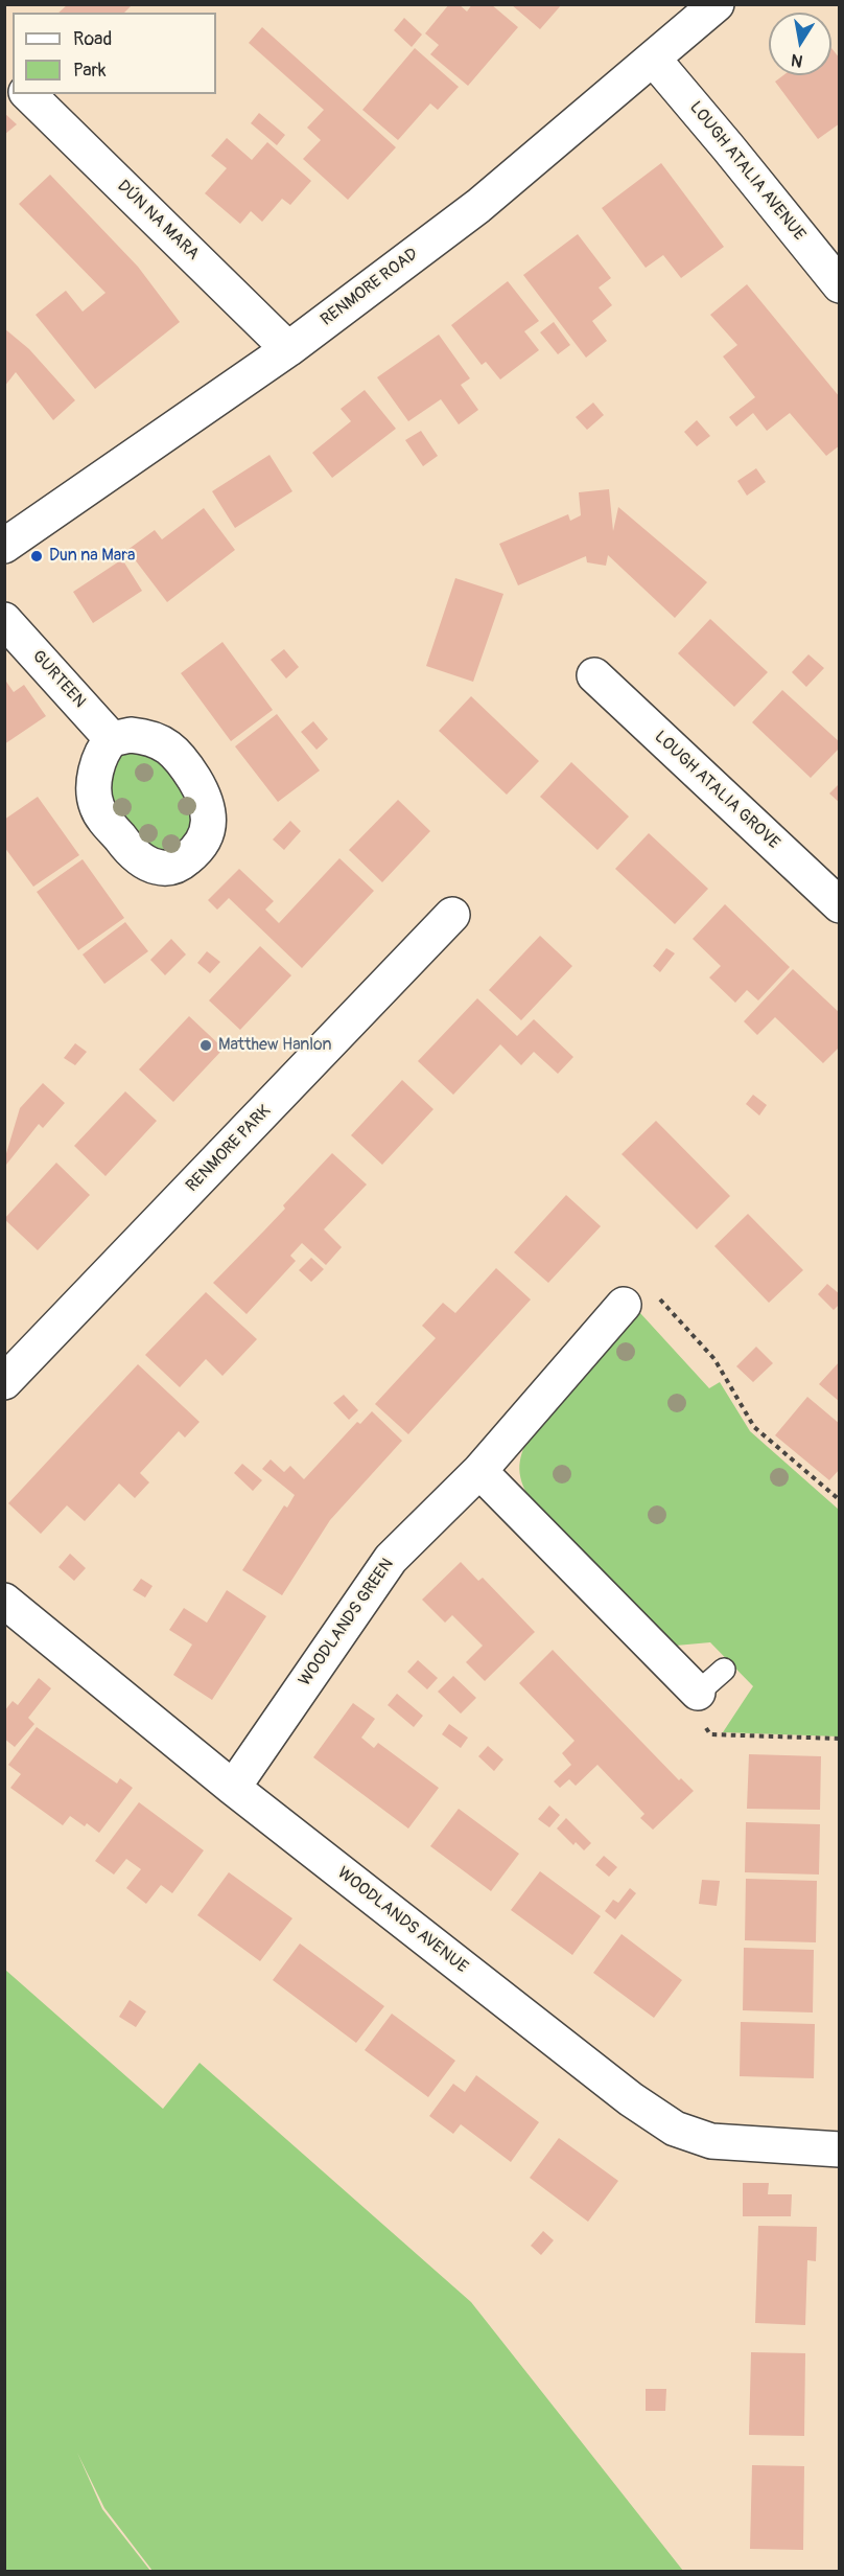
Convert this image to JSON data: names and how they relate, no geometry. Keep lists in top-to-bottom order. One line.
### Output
{"streets":{"street":["LOUGH ATALIA AVENUE","DÚN NA MARA","RENMORE ROAD","GURTEEN","LOUGH ATALIA GROVE","RENMORE PARK","WOODLANDS GREEN","WOODLANDS AVENUE"]},"crossings":[["LOUGH ATALIA AVENUE","RENMORE ROAD"],["DÚN NA MARA","RENMORE ROAD"],["WOODLANDS GREEN","WOODLANDS AVENUE"]],"places":["Dun na Mara","Matthew Hanlon"],"legend":["Road","Park"],"north":"bottom"}
